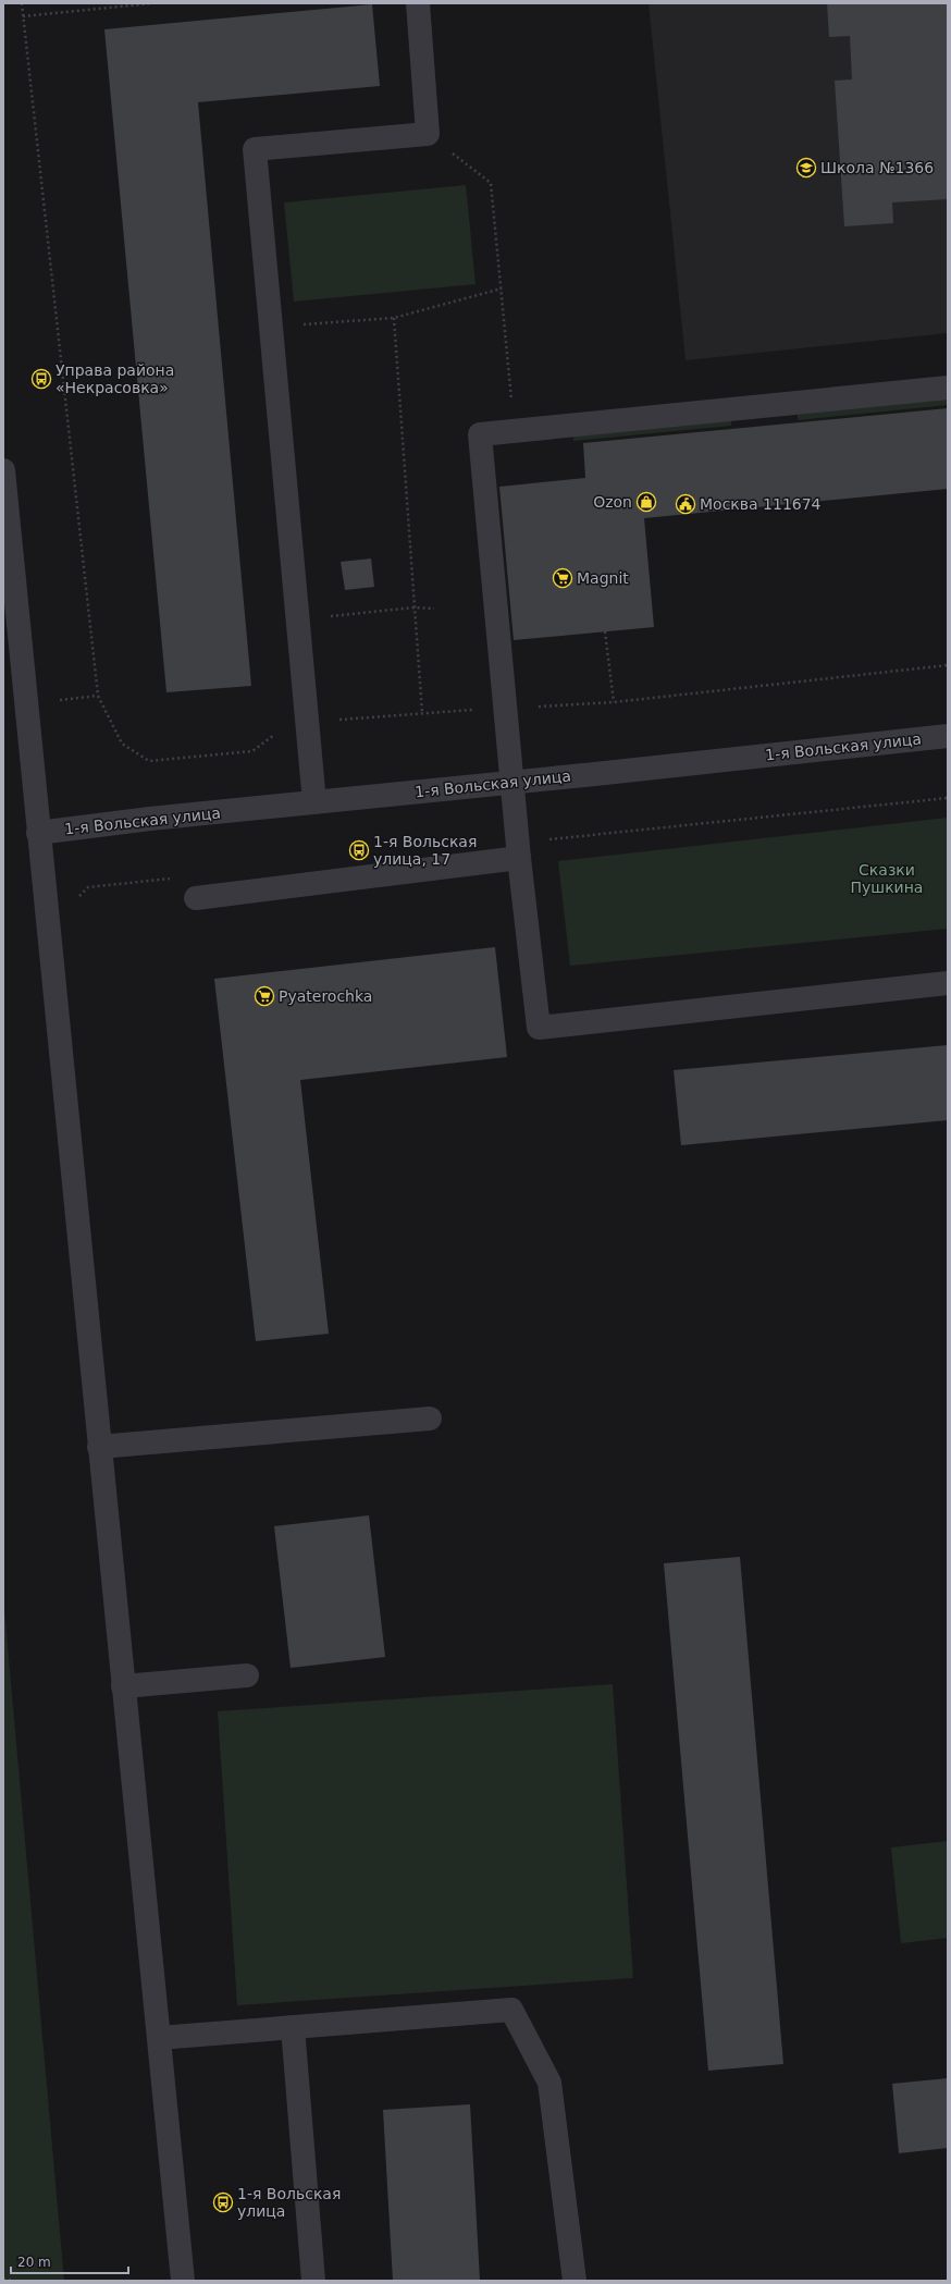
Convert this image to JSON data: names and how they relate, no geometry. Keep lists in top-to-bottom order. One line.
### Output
{"streets":{"street":["1-я Вольская улица"]},"parks":["Сказки Пушкина"],"places":{"school or university":["Школа №1366"],"bus stop":["Управа района «Некрасовка»","1-я Вольская улица, 17","1-я Вольская улица"],"shop":["Ozon"],"public building":["Москва 111674"],"supermarket":["Magnit","Pyaterochka"]},"scale_bar":"20 m"}
